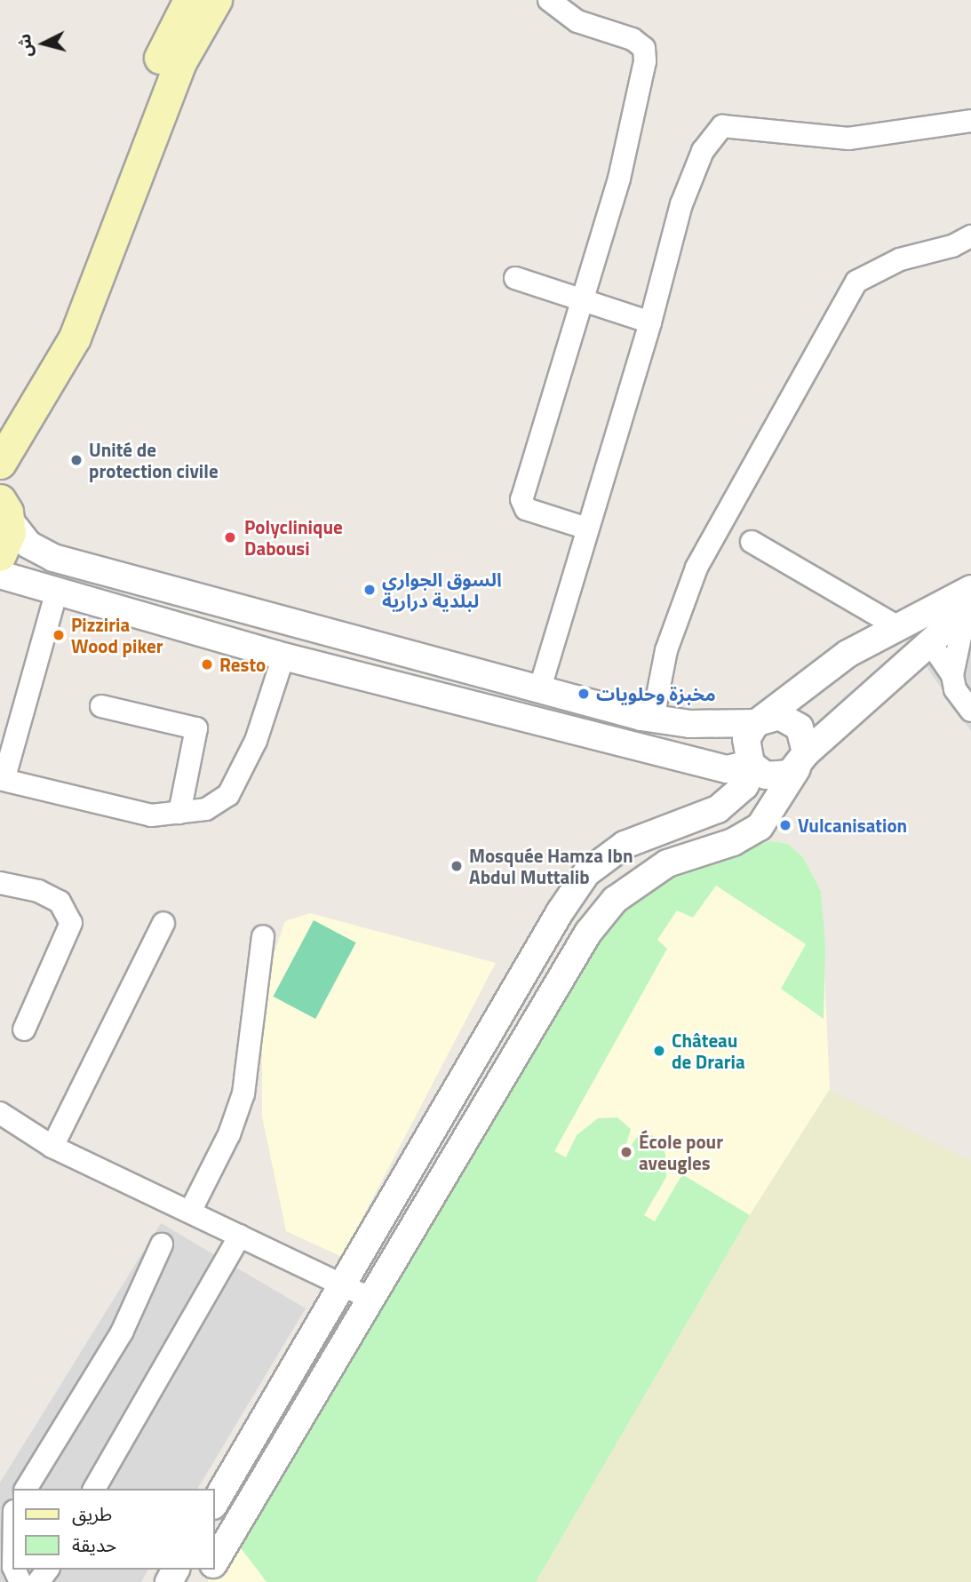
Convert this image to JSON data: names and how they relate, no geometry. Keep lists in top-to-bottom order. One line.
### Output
{"places":["Unité de protection civile","Polyclinique Dabousi","السوق الجواري لبلدية درارية","Pizziria Wood piker","Resto","مخبزة وحلويات","Vulcanisation","Mosquée Hamza Ibn Abdul Muttalib","Château de Draria","École pour aveugles"],"legend":["طريق","حديقة"],"north":"left"}
